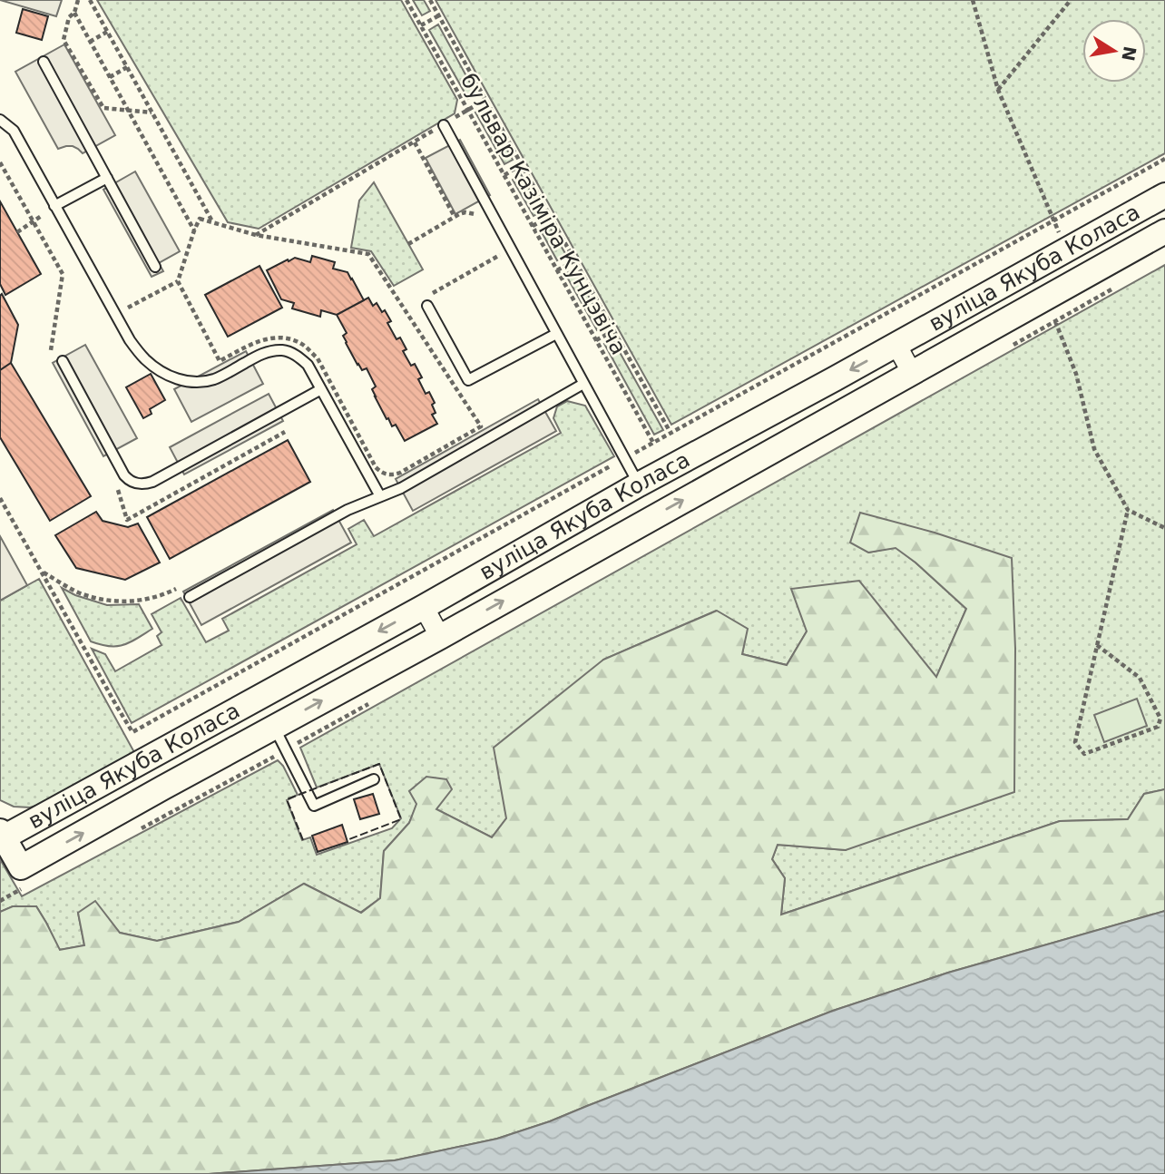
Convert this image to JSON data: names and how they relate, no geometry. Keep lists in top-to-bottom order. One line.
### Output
{"streets":{"street":["вуліца Якуба Коласа"],"path":["бульвар Казіміра Кунцэвіча"]},"north":"right"}
